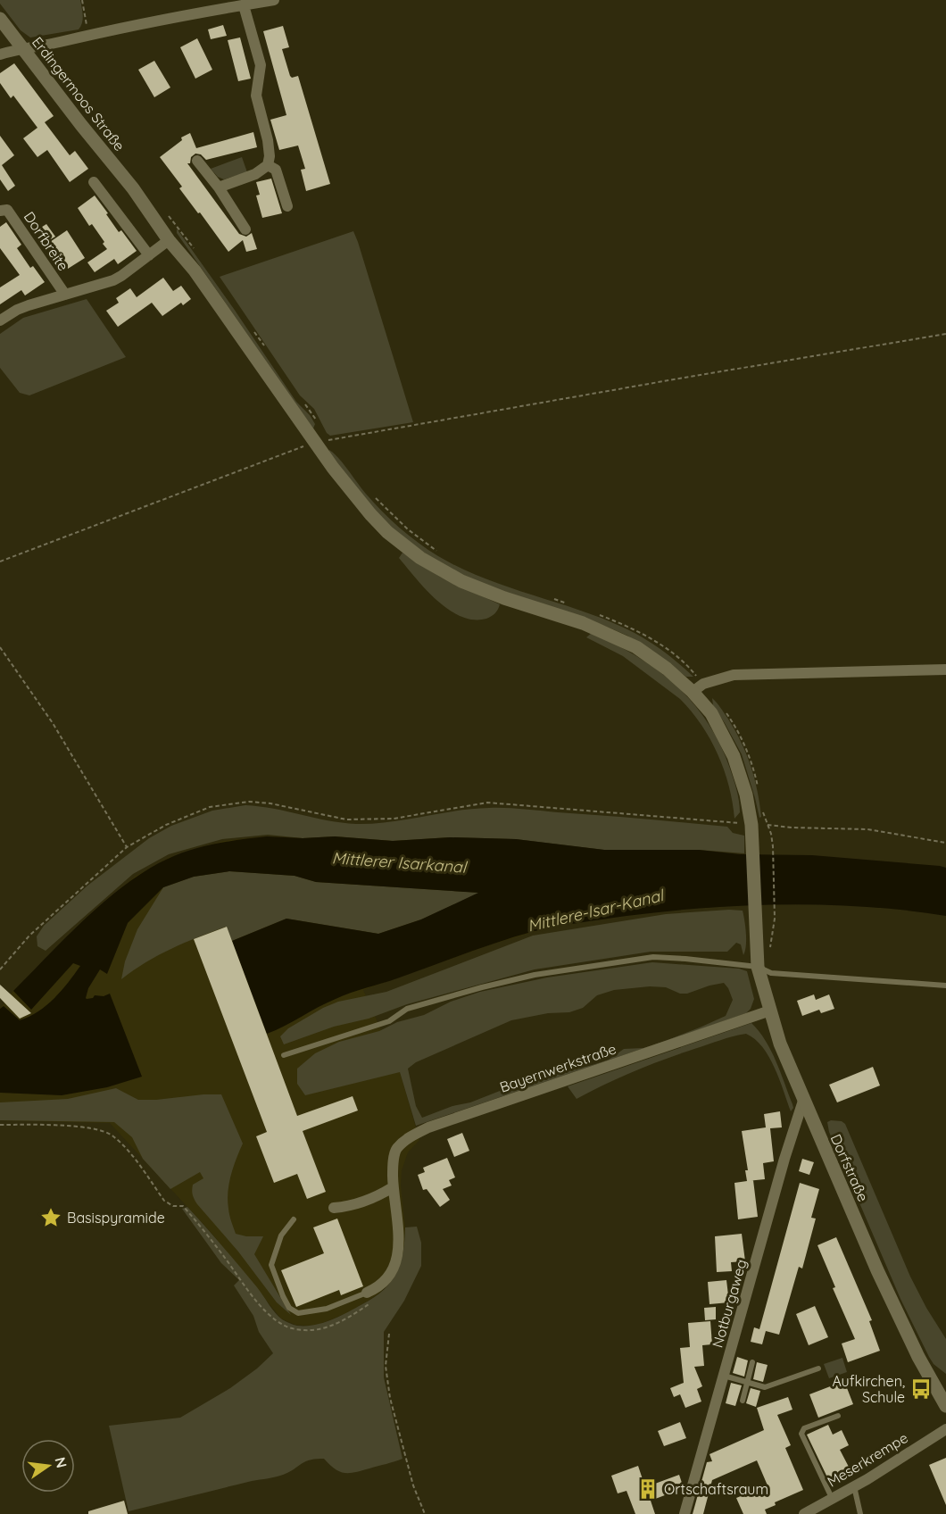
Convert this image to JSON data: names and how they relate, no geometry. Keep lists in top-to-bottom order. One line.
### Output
{"streets":{"street":["Erdingermoos Straße","Dorfbreite","Bayernwerkstraße","Dorfstraße","Notburgaweg","Meserkrempe"]},"crossings":[["Erdingermoos Straße","Dorfstraße"],["Bayernwerkstraße","Dorfstraße"],["Dorfstraße","Notburgaweg"]],"water":["Mittlerer Isarkanal","Mittlere-Isar-Kanal"],"places":{"place":["Basispyramide"],"bus stop":["Aufkirchen, Schule"],"building":["Ortschaftsraum"]},"north":"right"}
